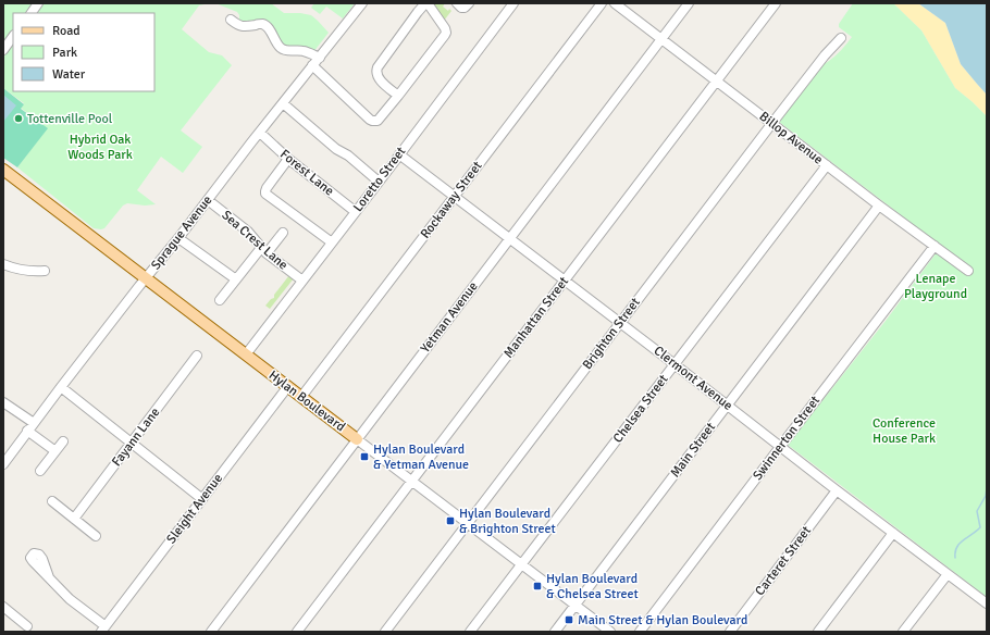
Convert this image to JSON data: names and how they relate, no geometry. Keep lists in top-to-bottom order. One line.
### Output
{"streets":{"main road":["Hylan Boulevard"],"street":["Billop Avenue","Forest Lane","Loretto Street","Rockaway Street","Sprague Avenue","Sea Crest Lane","Yetman Avenue","Manhattan Street","Brighton Street","Clermont Avenue","Chelsea Street","Fayann Lane","Swinnerton Street","Main Street","Sleight Avenue","Carteret Street"]},"crossings":[["Billop Avenue","Yetman Avenue"],["Billop Avenue","Manhattan Street"],["Billop Avenue","Brighton Street"],["Billop Avenue","Chelsea Street"],["Billop Avenue","Swinnerton Street"],["Billop Avenue","Main Street"],["Forest Lane","Loretto Street"],["Forest Lane","Sprague Avenue"],["Loretto Street","Sea Crest Lane"],["Loretto Street","Clermont Avenue"],["Loretto Street","Hylan Boulevard"],["Rockaway Street","Clermont Avenue"],["Rockaway Street","Hylan Boulevard"],["Sprague Avenue","Sea Crest Lane"],["Sprague Avenue","Hylan Boulevard"],["Yetman Avenue","Clermont Avenue"],["Yetman Avenue","Hylan Boulevard"],["Manhattan Street","Clermont Avenue"],["Manhattan Street","Hylan Boulevard"],["Brighton Street","Clermont Avenue"],["Brighton Street","Hylan Boulevard"],["Clermont Avenue","Chelsea Street"],["Clermont Avenue","Swinnerton Street"],["Clermont Avenue","Main Street"],["Clermont Avenue","Carteret Street"],["Hylan Boulevard","Chelsea Street"],["Hylan Boulevard","Main Street"],["Hylan Boulevard","Sleight Avenue"]],"parks":["Hybrid Oak Woods Park","Lenape Playground","Conference House Park"],"places":{"other":["Tottenville Pool"],"transit":["Hylan Boulevard & Yetman Avenue","Hylan Boulevard & Brighton Street","Hylan Boulevard & Chelsea Street","Main Street & Hylan Boulevard"]},"legend":["Road","Park","Water"]}
